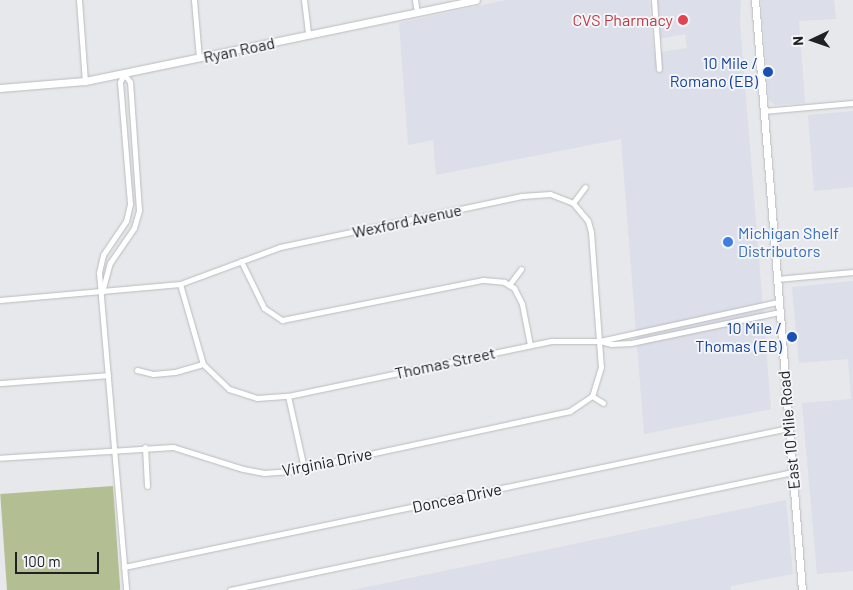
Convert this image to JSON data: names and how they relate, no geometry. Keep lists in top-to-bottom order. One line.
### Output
{"streets":{"main road":["Ryan Road","East 10 Mile Road"],"street":["Wexford Avenue","Thomas Street","Virginia Drive","Doncea Drive"]},"crossings":[["Wexford Avenue","Thomas Street"],["Thomas Street","East 10 Mile Road"],["East 10 Mile Road","Doncea Drive"]],"places":["CVS Pharmacy","10 Mile / Romano (EB)","Michigan Shelf Distributors","10 Mile / Thomas (EB)"],"scale_bar":"100 m","north":"left"}
